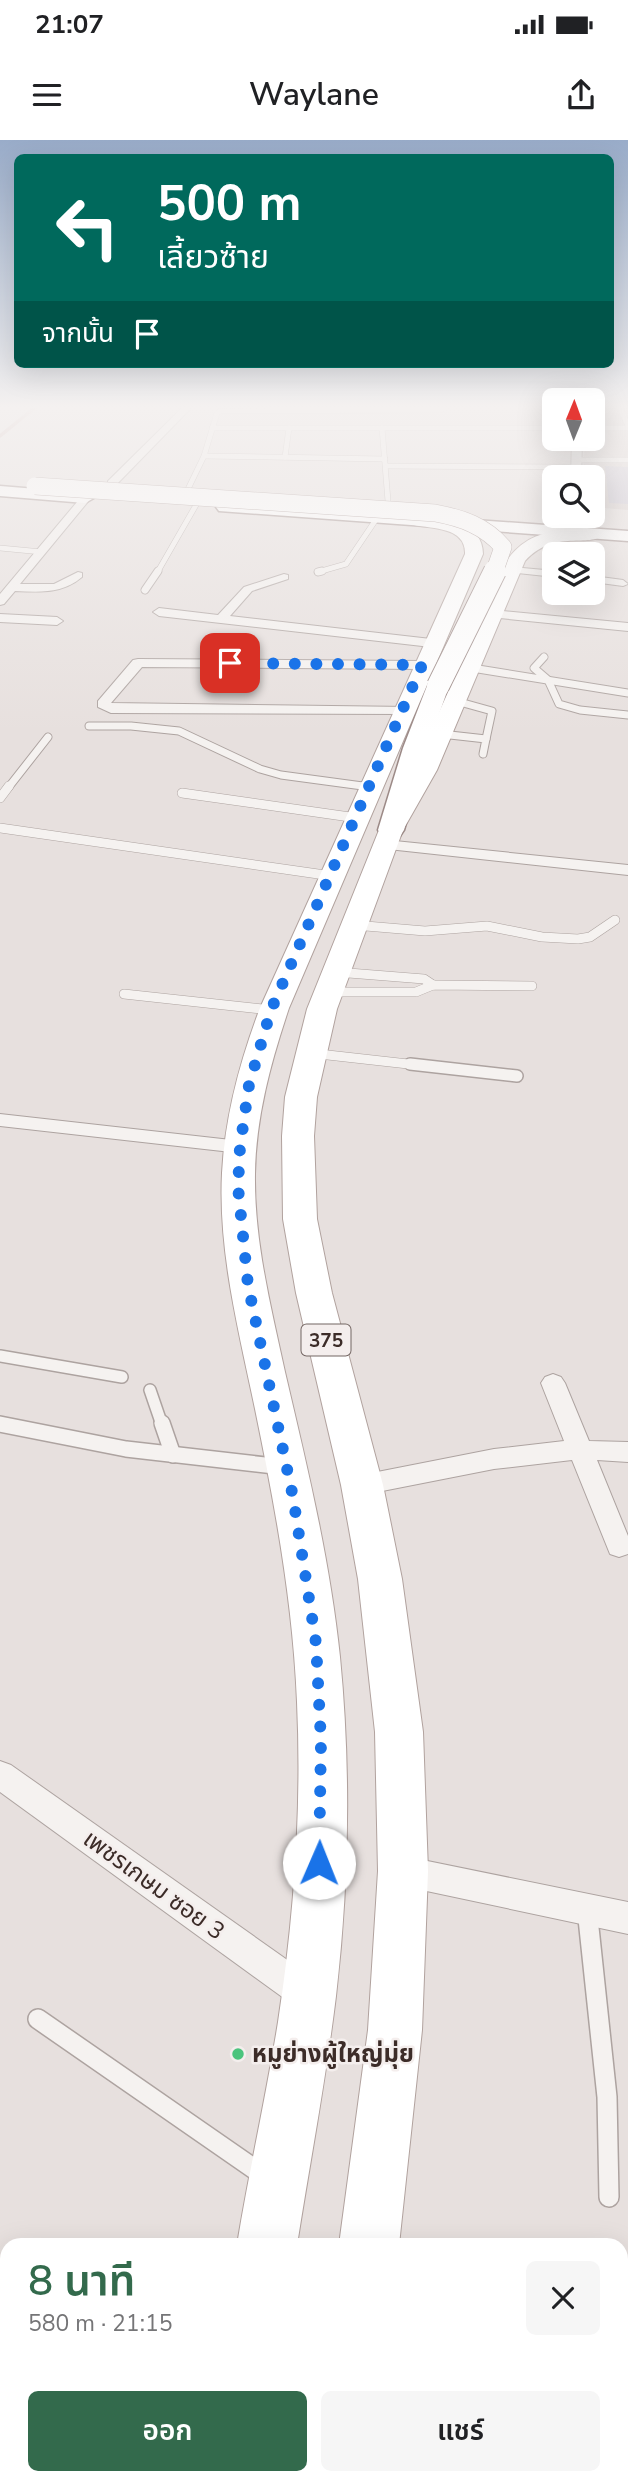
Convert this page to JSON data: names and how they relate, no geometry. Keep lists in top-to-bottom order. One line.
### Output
{"streets":{"main road":["375"],"street":["เพชรเกษม ซอย 3"]},"crossings":[["375","เพชรเกษม ซอย 3"]],"places":["หมูย่างผู้ใหญ่มุ่ย"],"north":"top","page":{"status":"21:07","header":"Waylane","turn":["500 m","เลี้ยวซ้าย"],"then":"จากนั้น","heading":["8 นาที","580 m · 21:15"],"buttons":["ออก","แชร์"]}}
